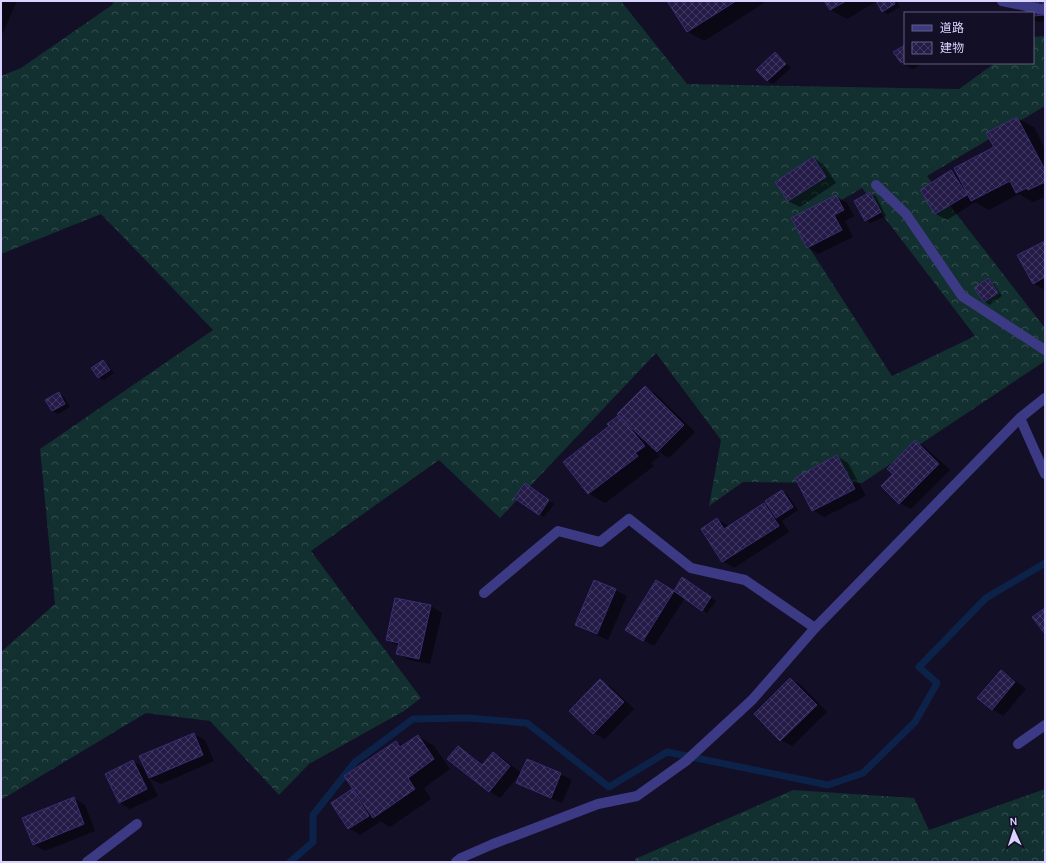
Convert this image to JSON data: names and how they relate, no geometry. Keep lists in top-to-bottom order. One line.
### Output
{"legend":["道路","建物"],"north":"top"}
